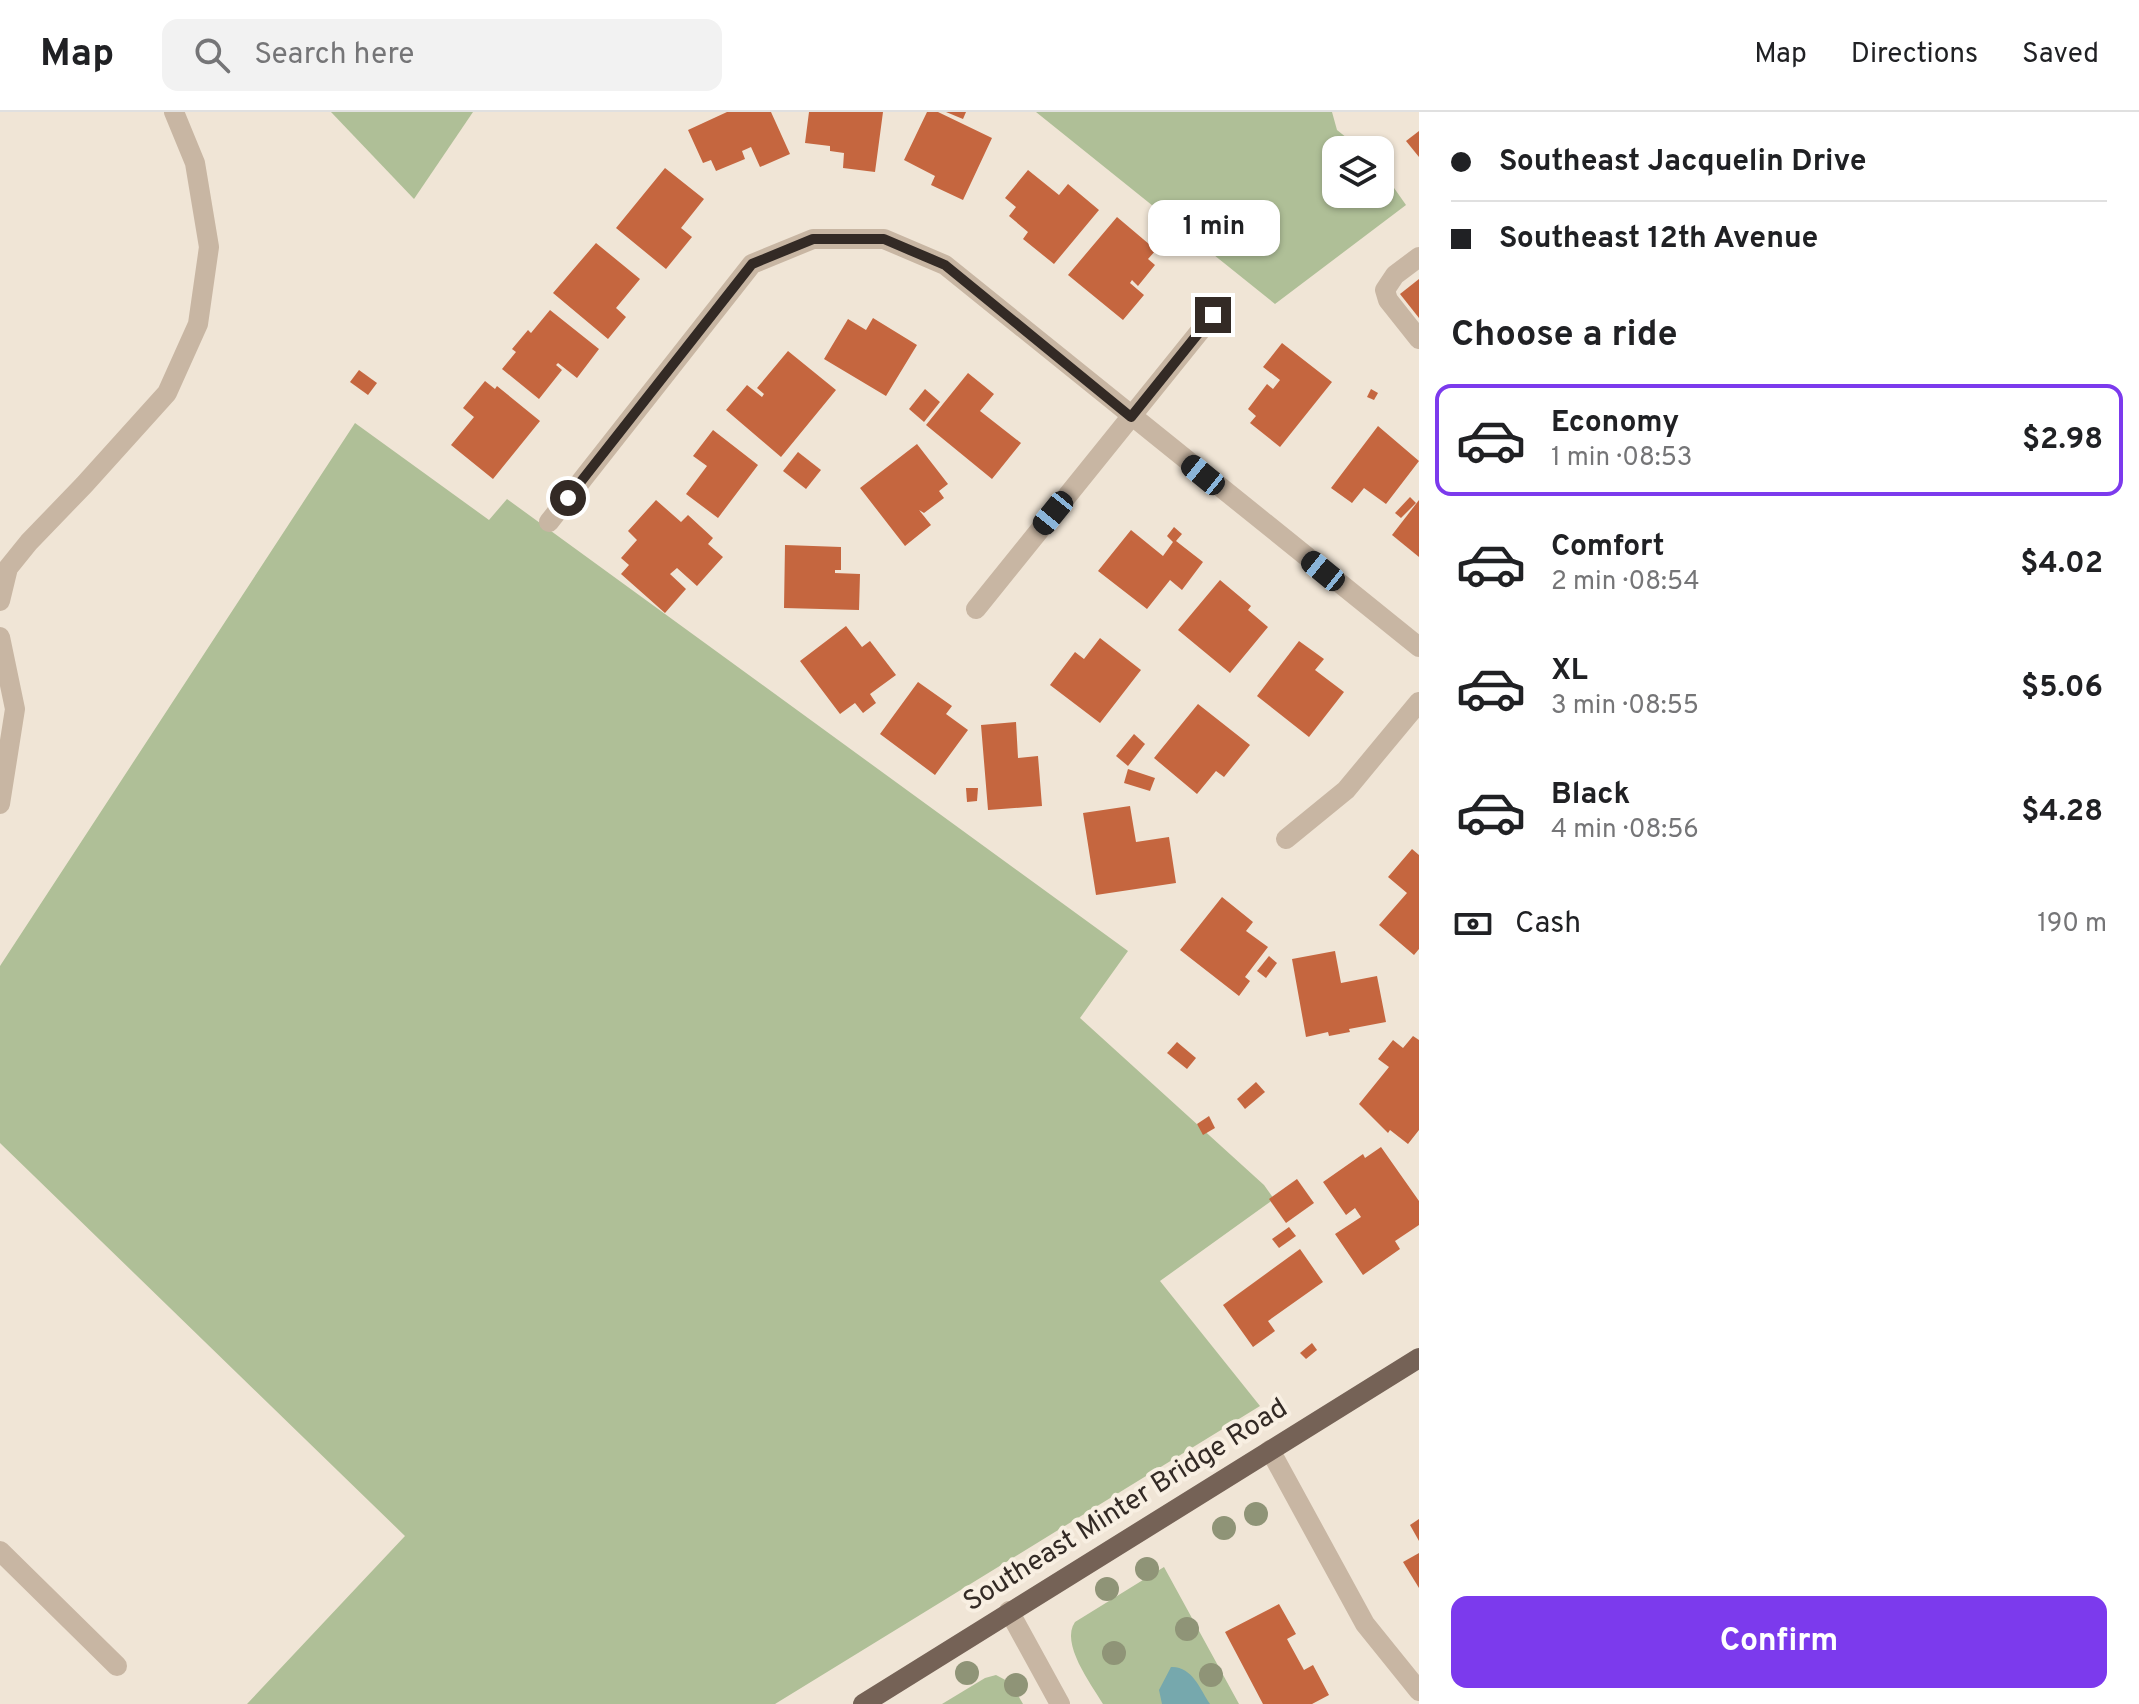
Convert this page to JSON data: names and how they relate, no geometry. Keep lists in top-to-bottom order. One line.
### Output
{"streets":{"main road":["Southeast Minter Bridge Road"]},"page":{"header":"Map","search":"Search here","nav":["Map","Directions","Saved"],"banner":["Southeast Jacquelin Drive","Southeast 12th Avenue"],"bubble":"1 min","heading":"Choose a ride","list":[{"name":"Economy","note":"1 min · 08:53","value":"$2.98"},{"name":"Comfort","note":"2 min · 08:54","value":"$4.02"},{"name":"XL","note":"3 min · 08:55","value":"$5.06"},{"name":"Black","note":"4 min · 08:56","value":"$4.28"}],"pay":["Cash","190 m"],"buttons":"Confirm"}}
